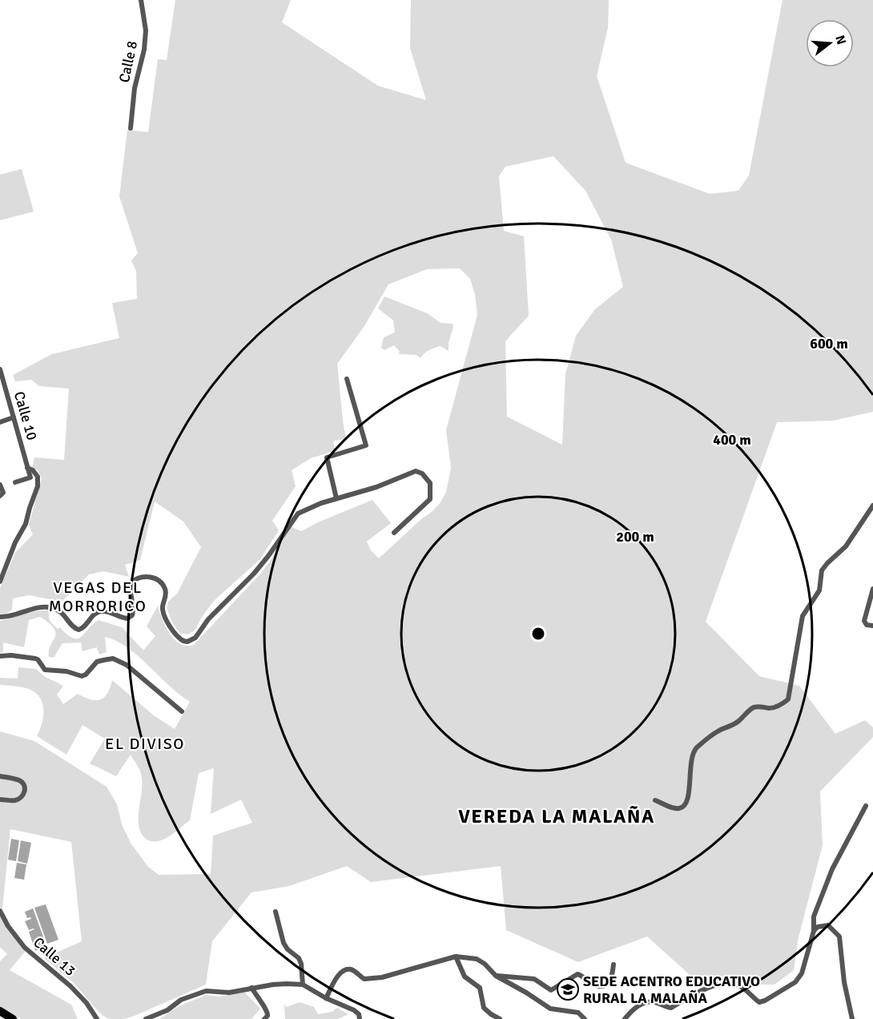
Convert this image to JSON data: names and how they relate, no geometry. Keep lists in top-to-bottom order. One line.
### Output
{"streets":{"street":["Calle 8","Calle 10","Calle 13"]},"districts":["VEGAS DEL MORRORICO","EL DIVISO","VEREDA LA MALAÑA"],"places":{"school or university":["SEDE ACENTRO EDUCATIVO RURAL LA MALAÑA"]},"north":"right","rings":["600 m","400 m","200 m"]}
